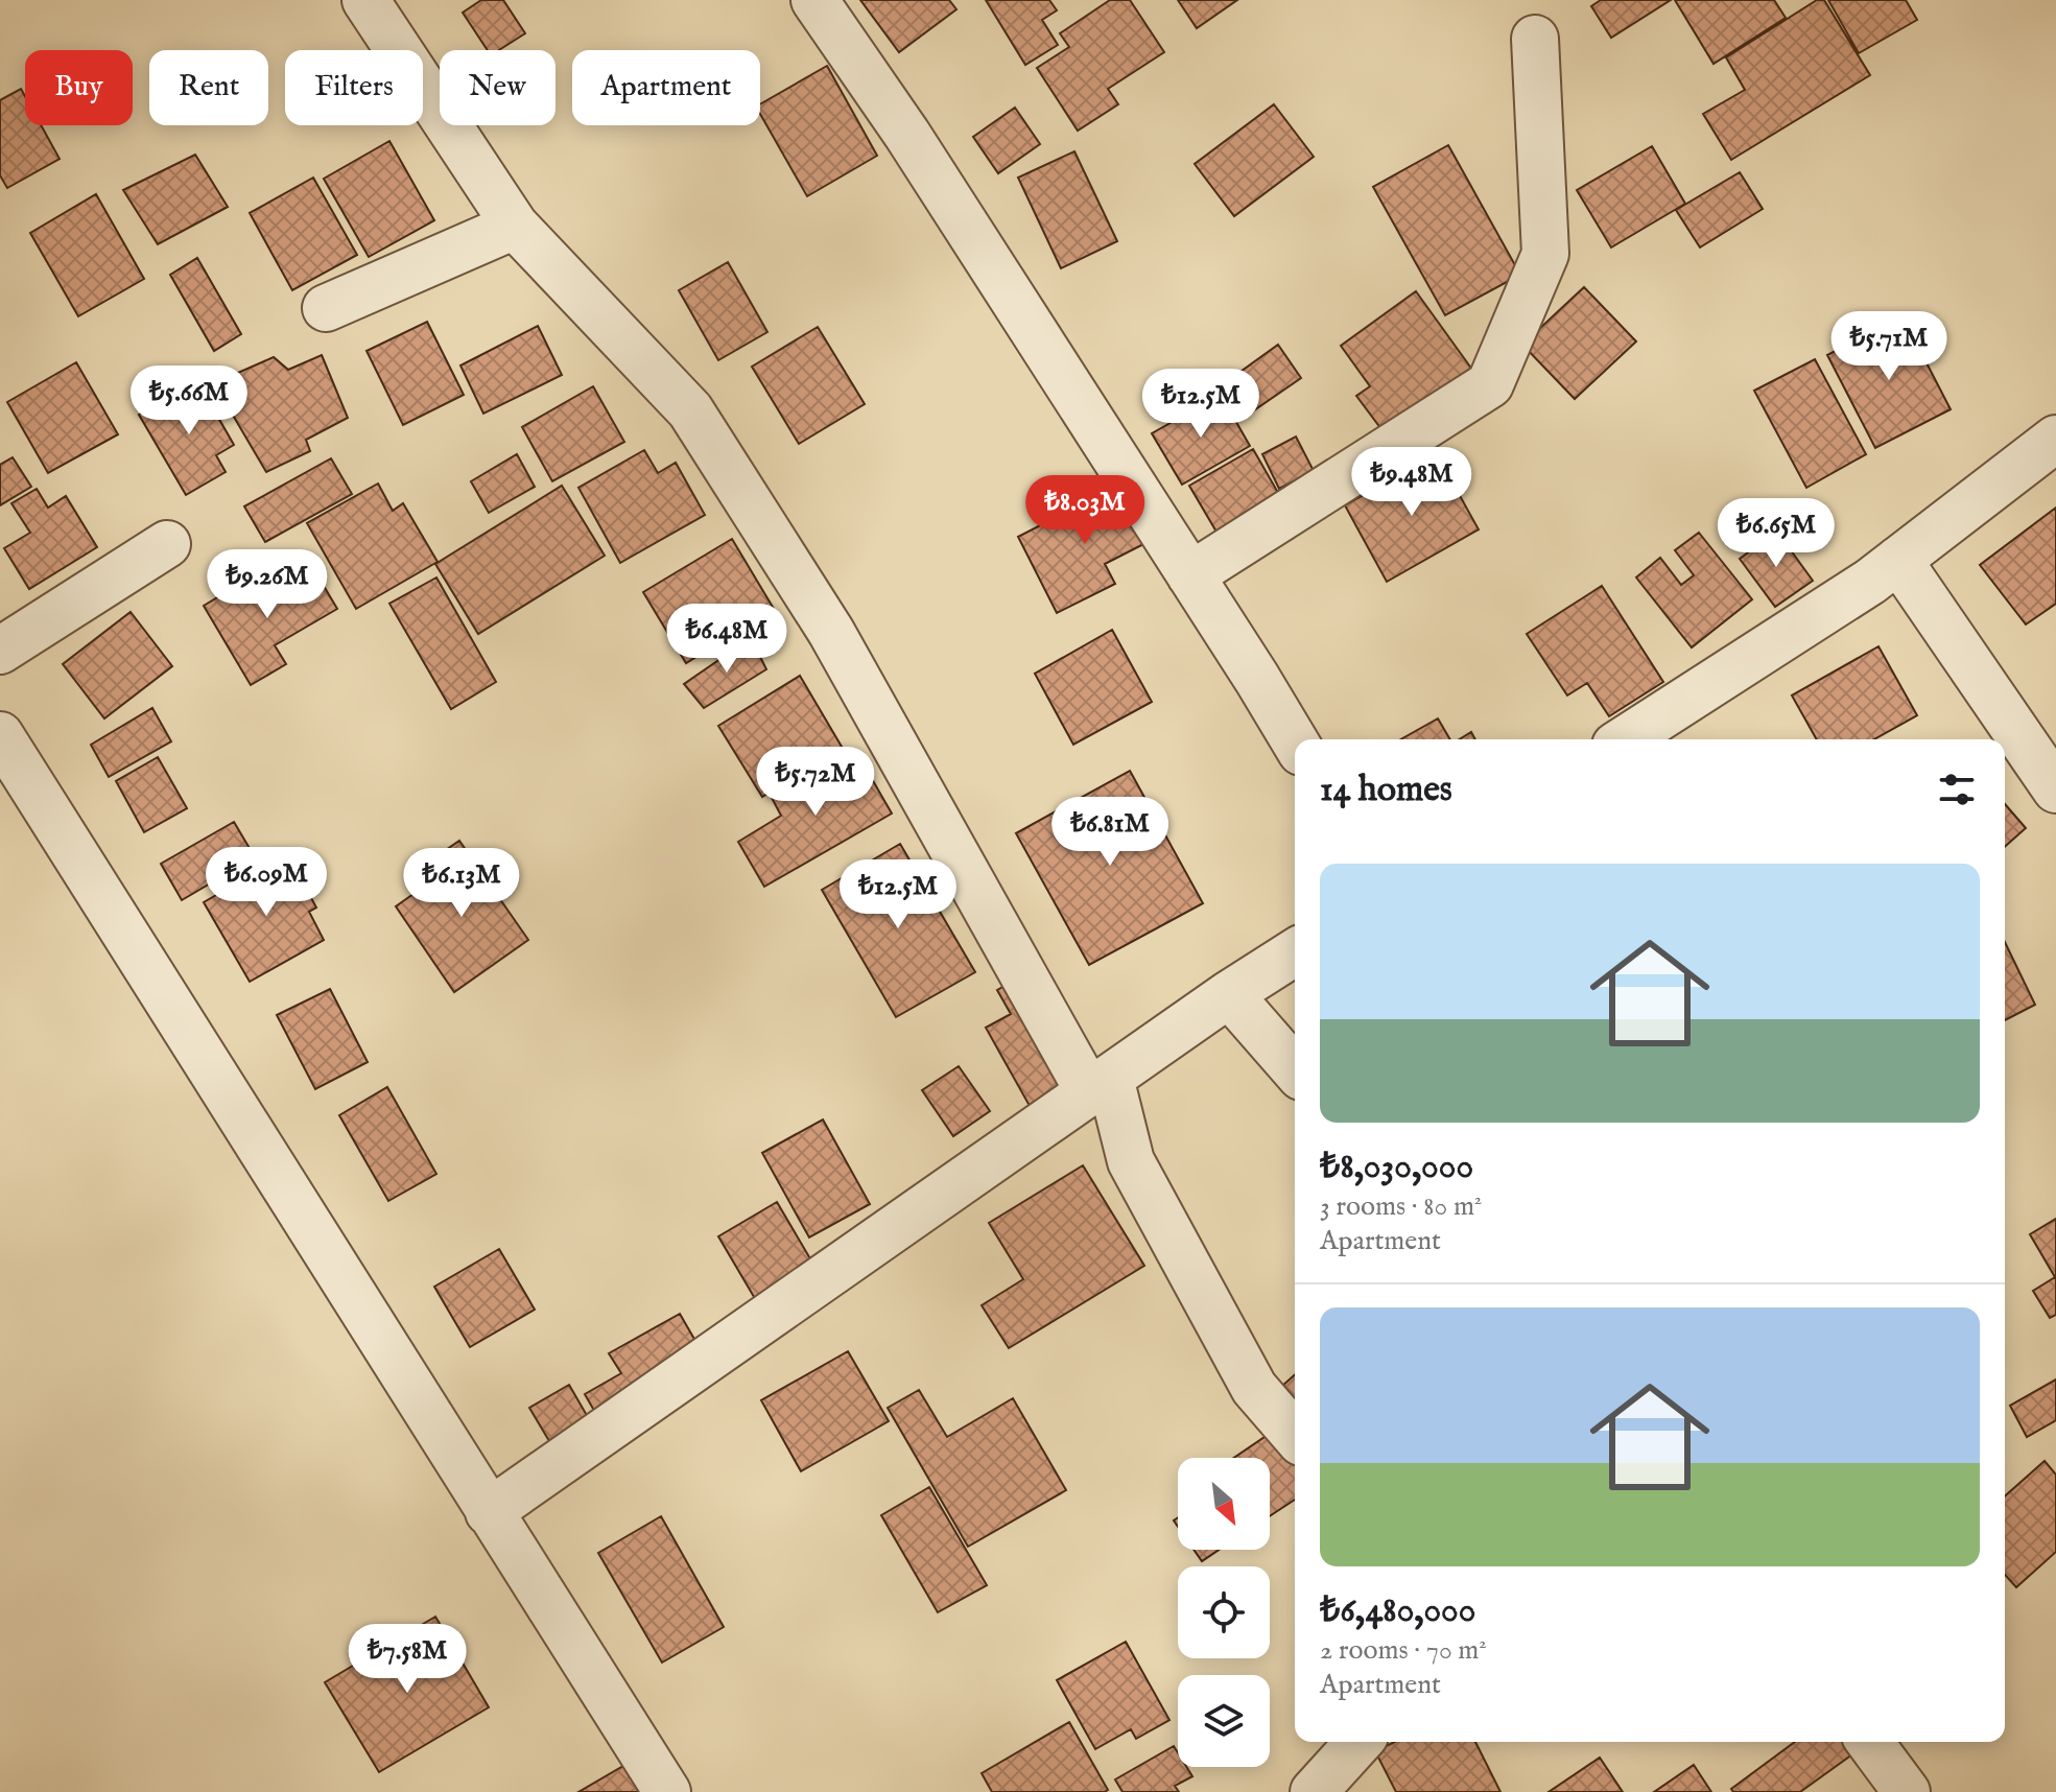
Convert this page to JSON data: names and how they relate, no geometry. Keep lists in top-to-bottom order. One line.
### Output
{"north":"bottom right","page":{"chip":["Buy","Rent","Filters","New","Apartment"],"price":["₺5.71M","₺5.66M","₺12.5M","₺9.48M","₺8.03M","₺6.65M","₺9.26M","₺6.48M","₺5.72M","₺6.81M","₺6.09M","₺6.13M","₺12.5M","₺7.58M"],"heading":"14 homes","list":[{"name":"₺8,030,000","note":"3 rooms · 80 m² · Apartment"},{"name":"₺6,480,000","note":"2 rooms · 70 m² · Apartment"}]}}
